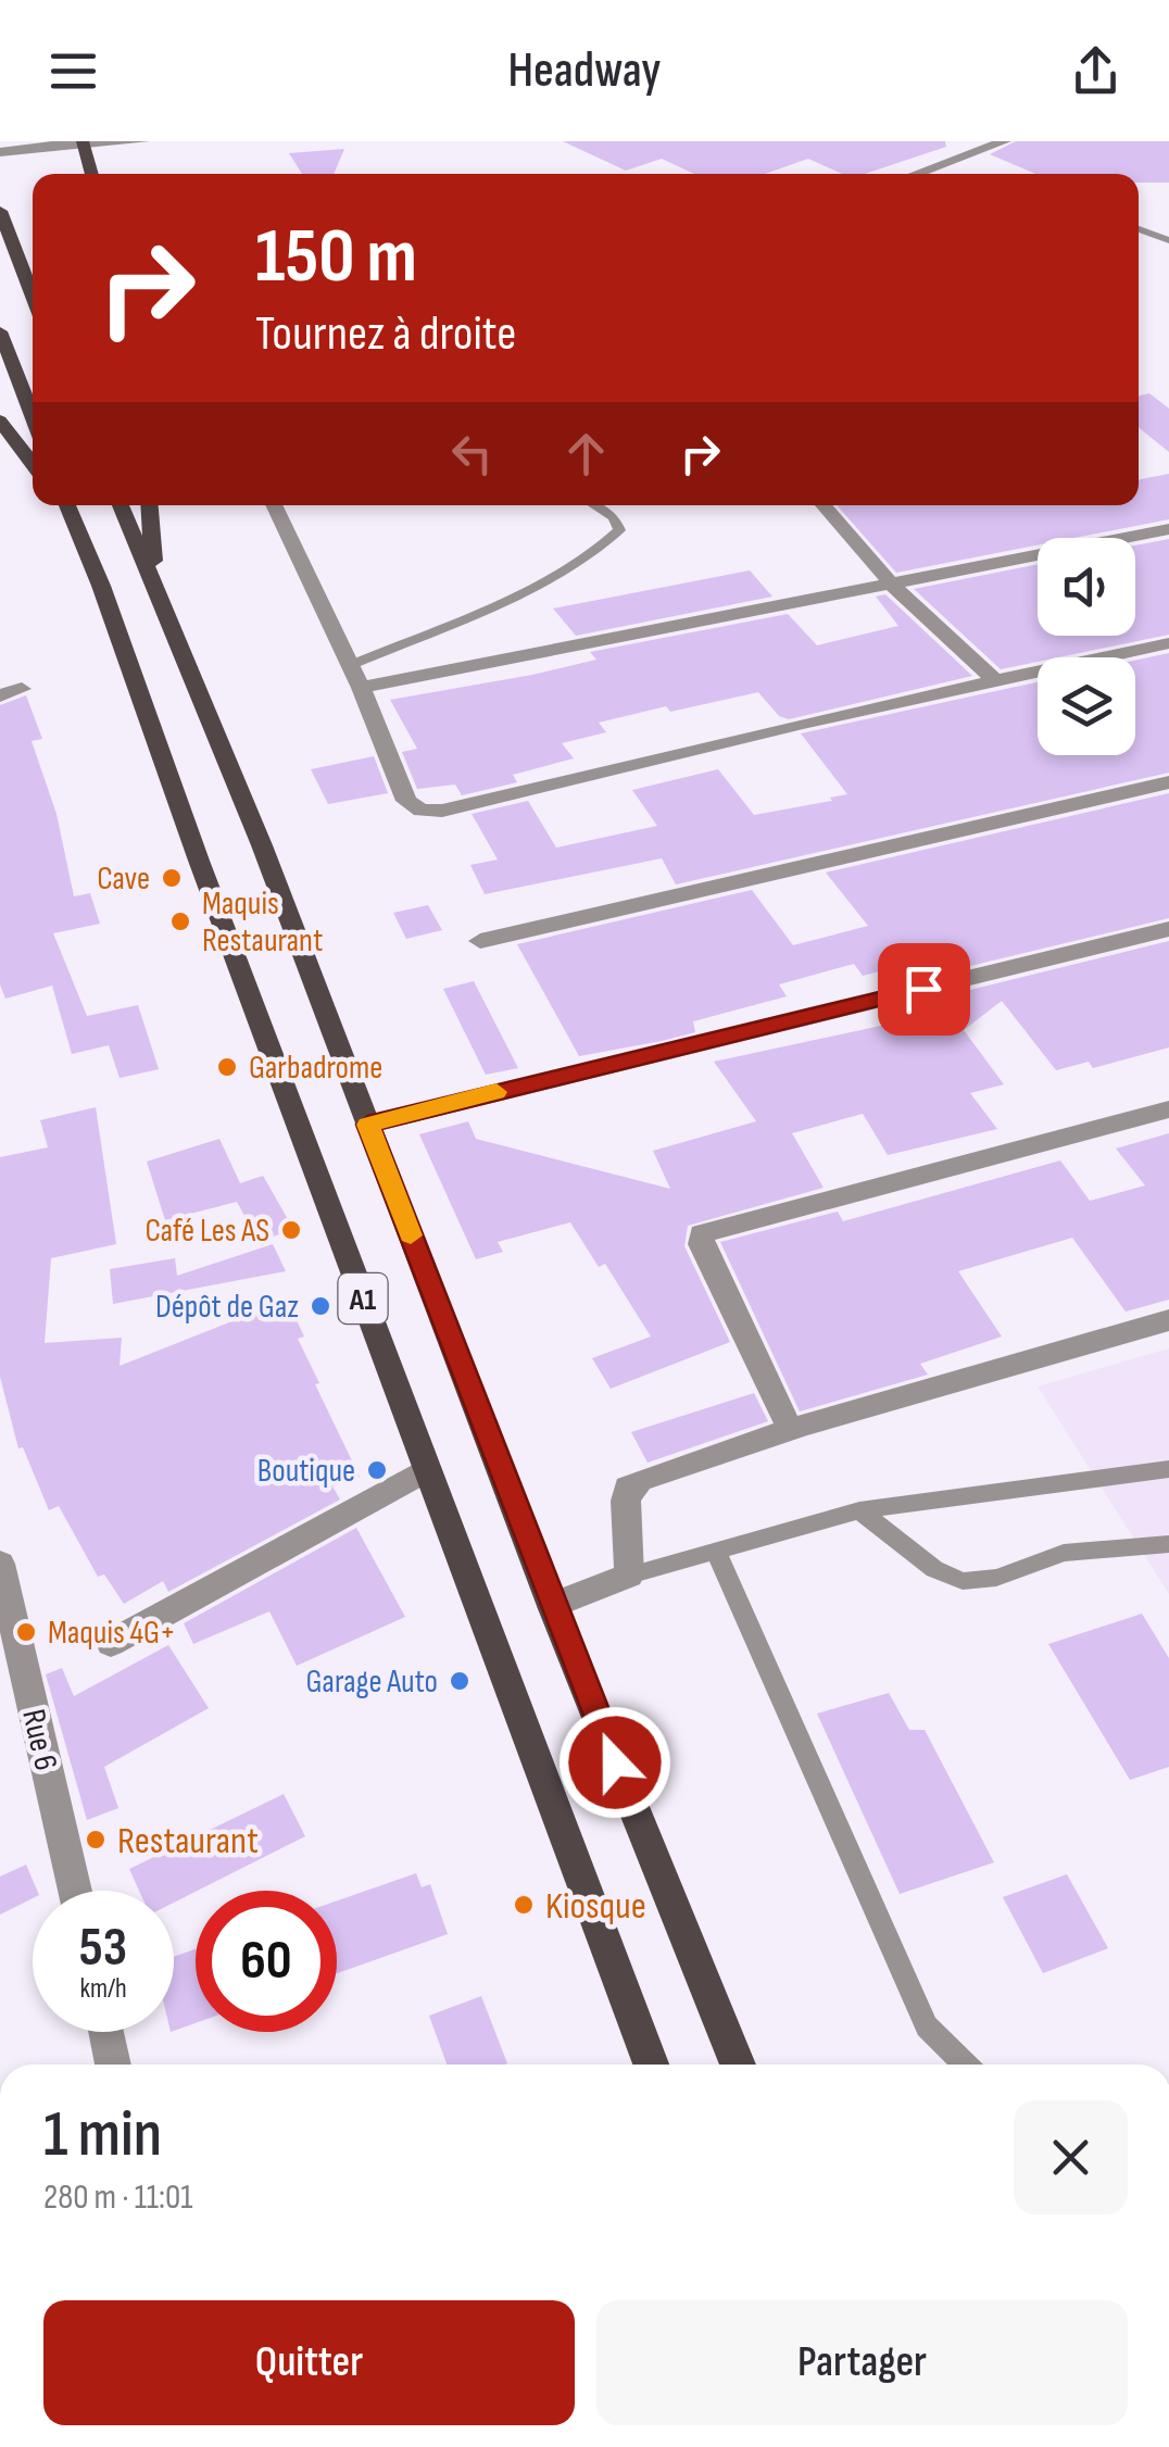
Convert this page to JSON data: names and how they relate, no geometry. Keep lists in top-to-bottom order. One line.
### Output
{"streets":{"main road":["A1"],"street":["Rue 6"]},"places":["Cave","Maquis Restaurant","Garbadrome","Café Les AS","Dépôt de Gaz","Boutique","Maquis 4G+","Garage Auto","Restaurant","Kiosque"],"page":{"header":"Headway","turn":["150 m","Tournez à droite"],"speed":"53 km/h","limit":"60","heading":["1 min","280 m · 11:01"],"buttons":["Quitter","Partager"]}}
